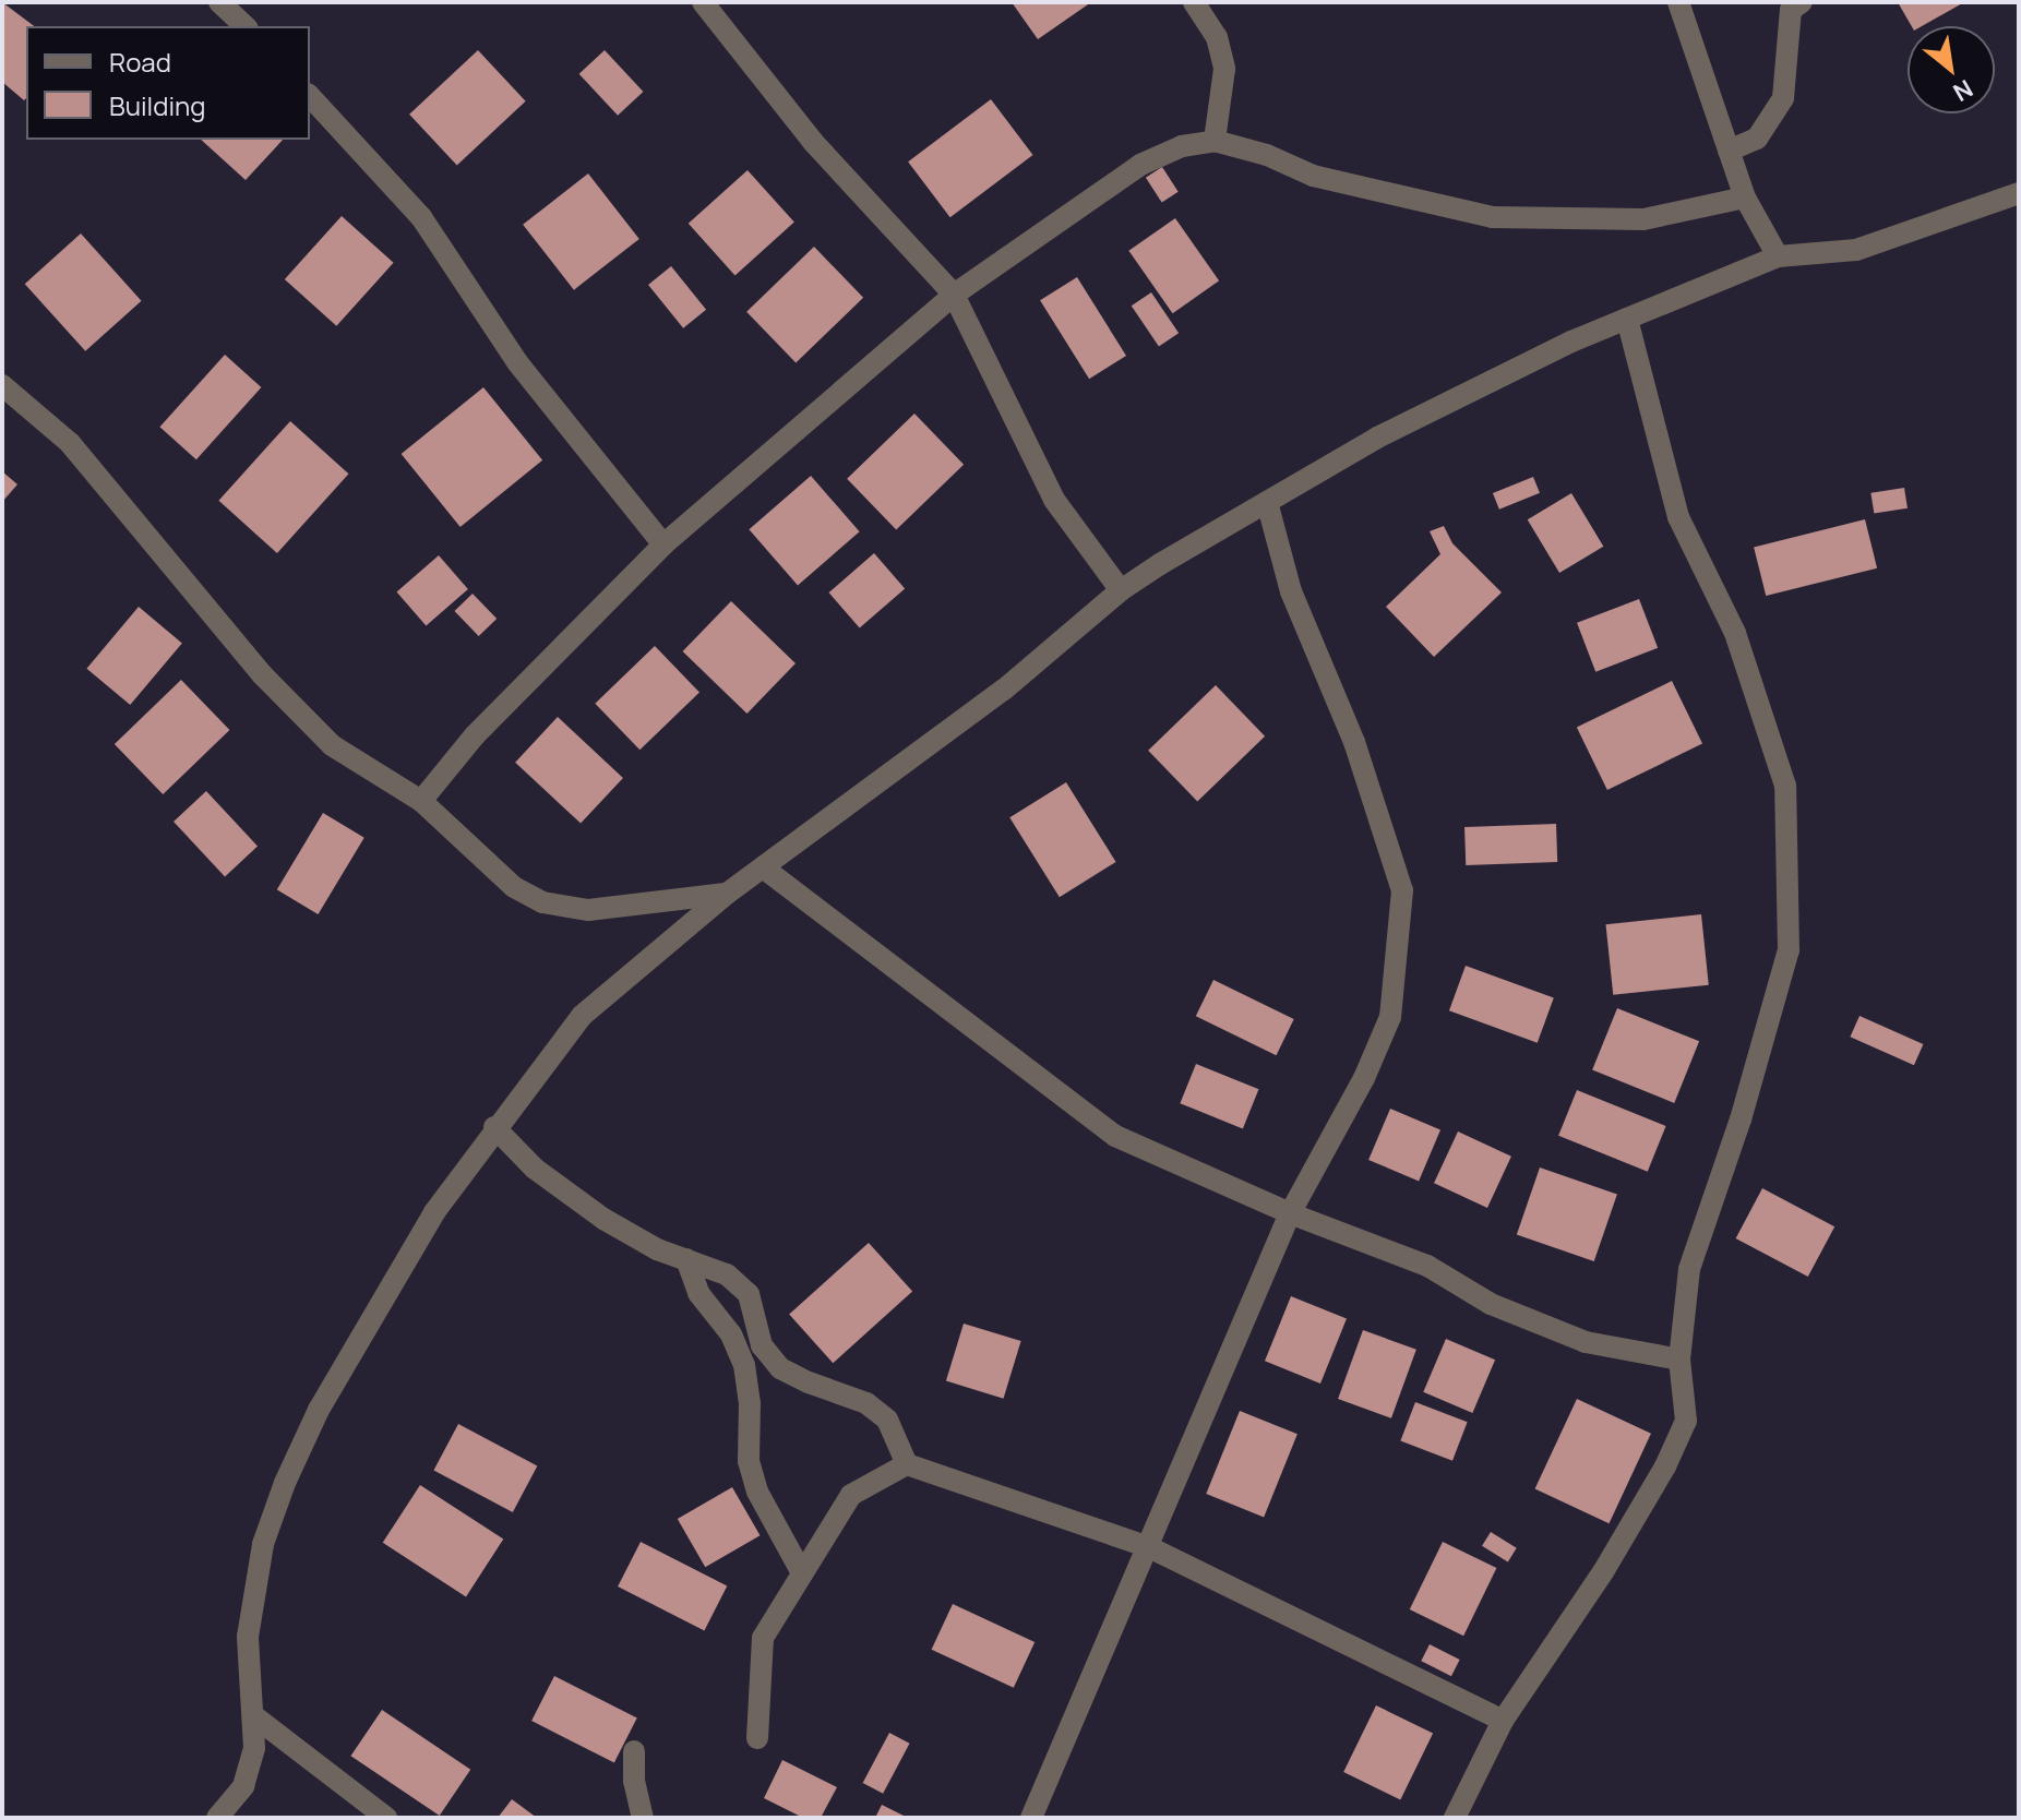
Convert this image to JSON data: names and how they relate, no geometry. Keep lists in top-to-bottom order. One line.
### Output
{"legend":["Road","Building"],"north":"bottom right"}
